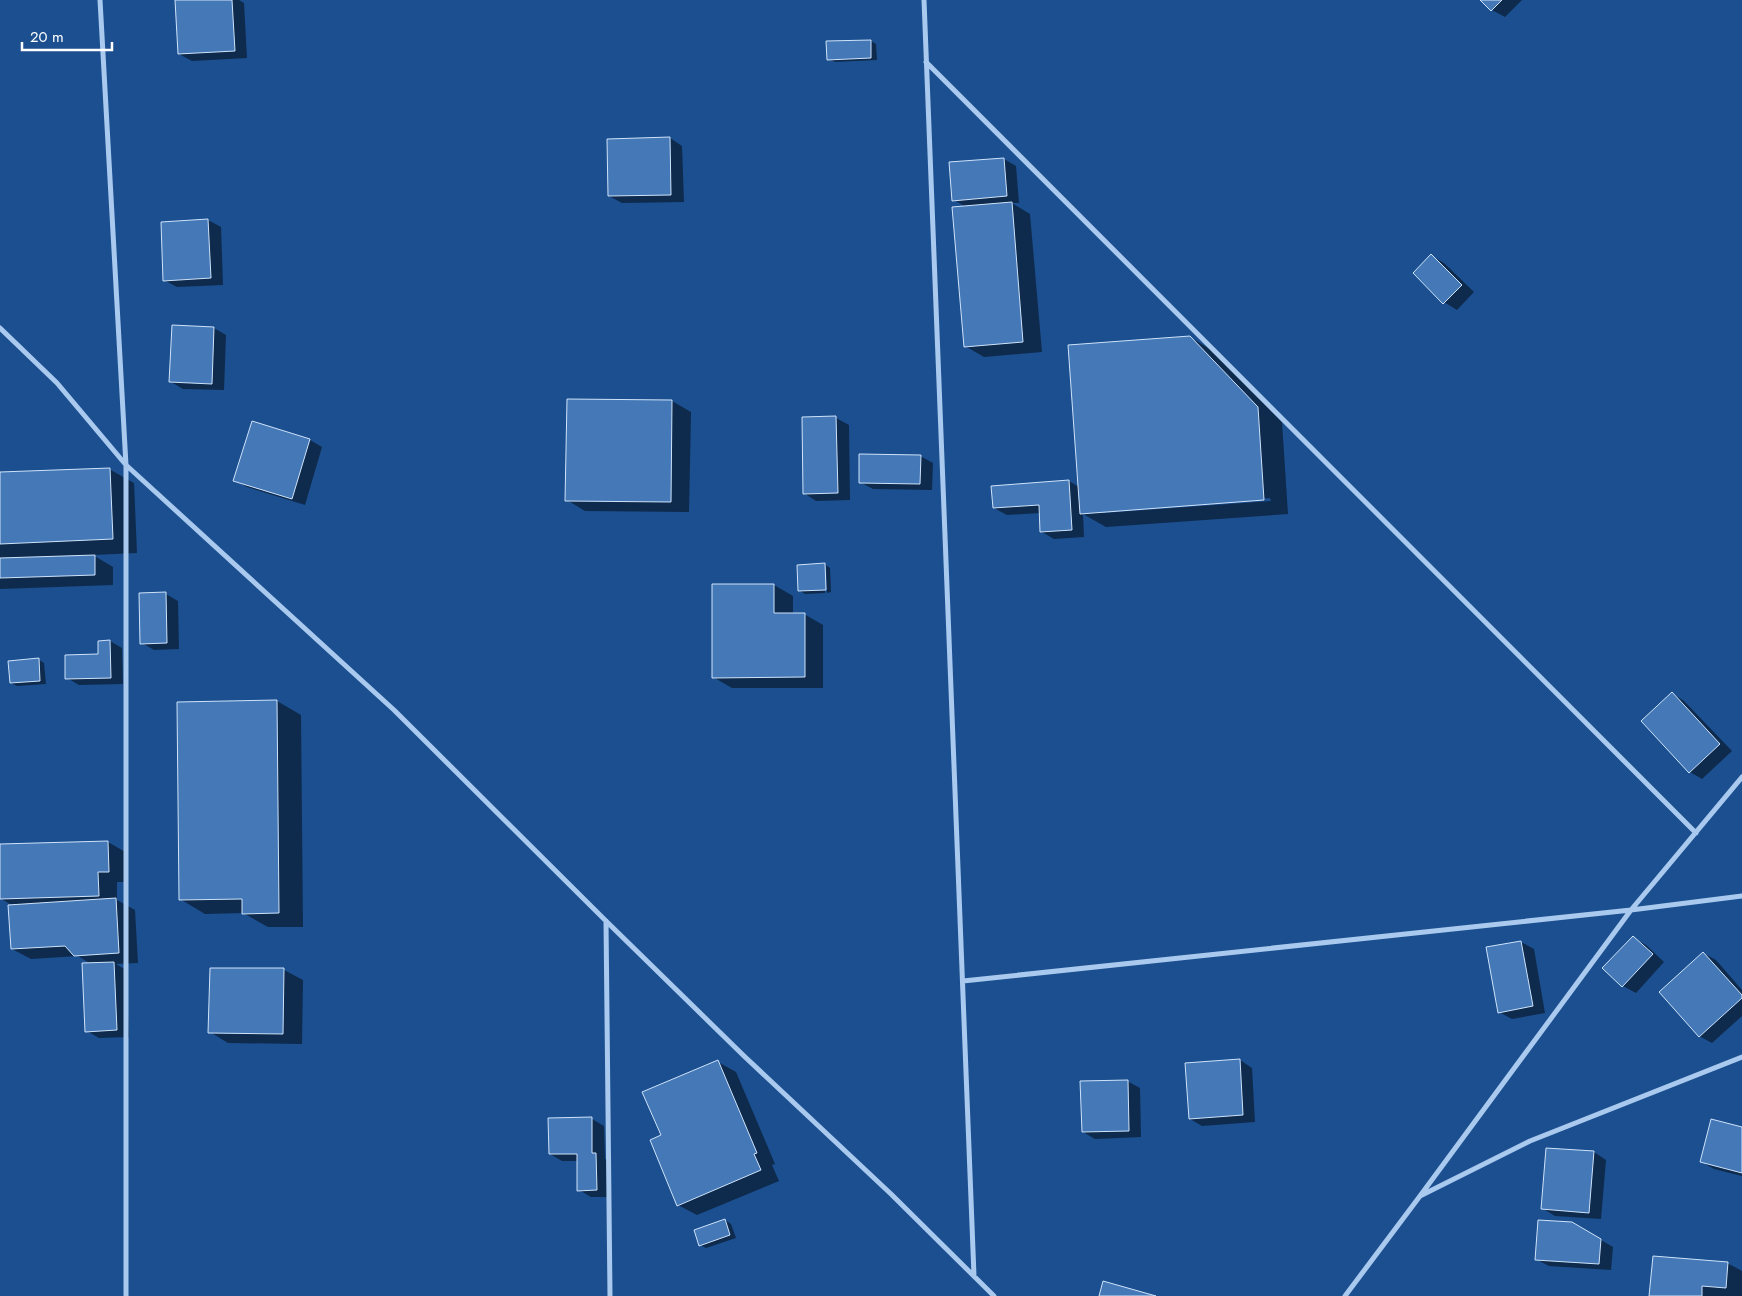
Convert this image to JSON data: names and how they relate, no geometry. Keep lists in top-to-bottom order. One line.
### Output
{"scale_bar":"20 m"}
